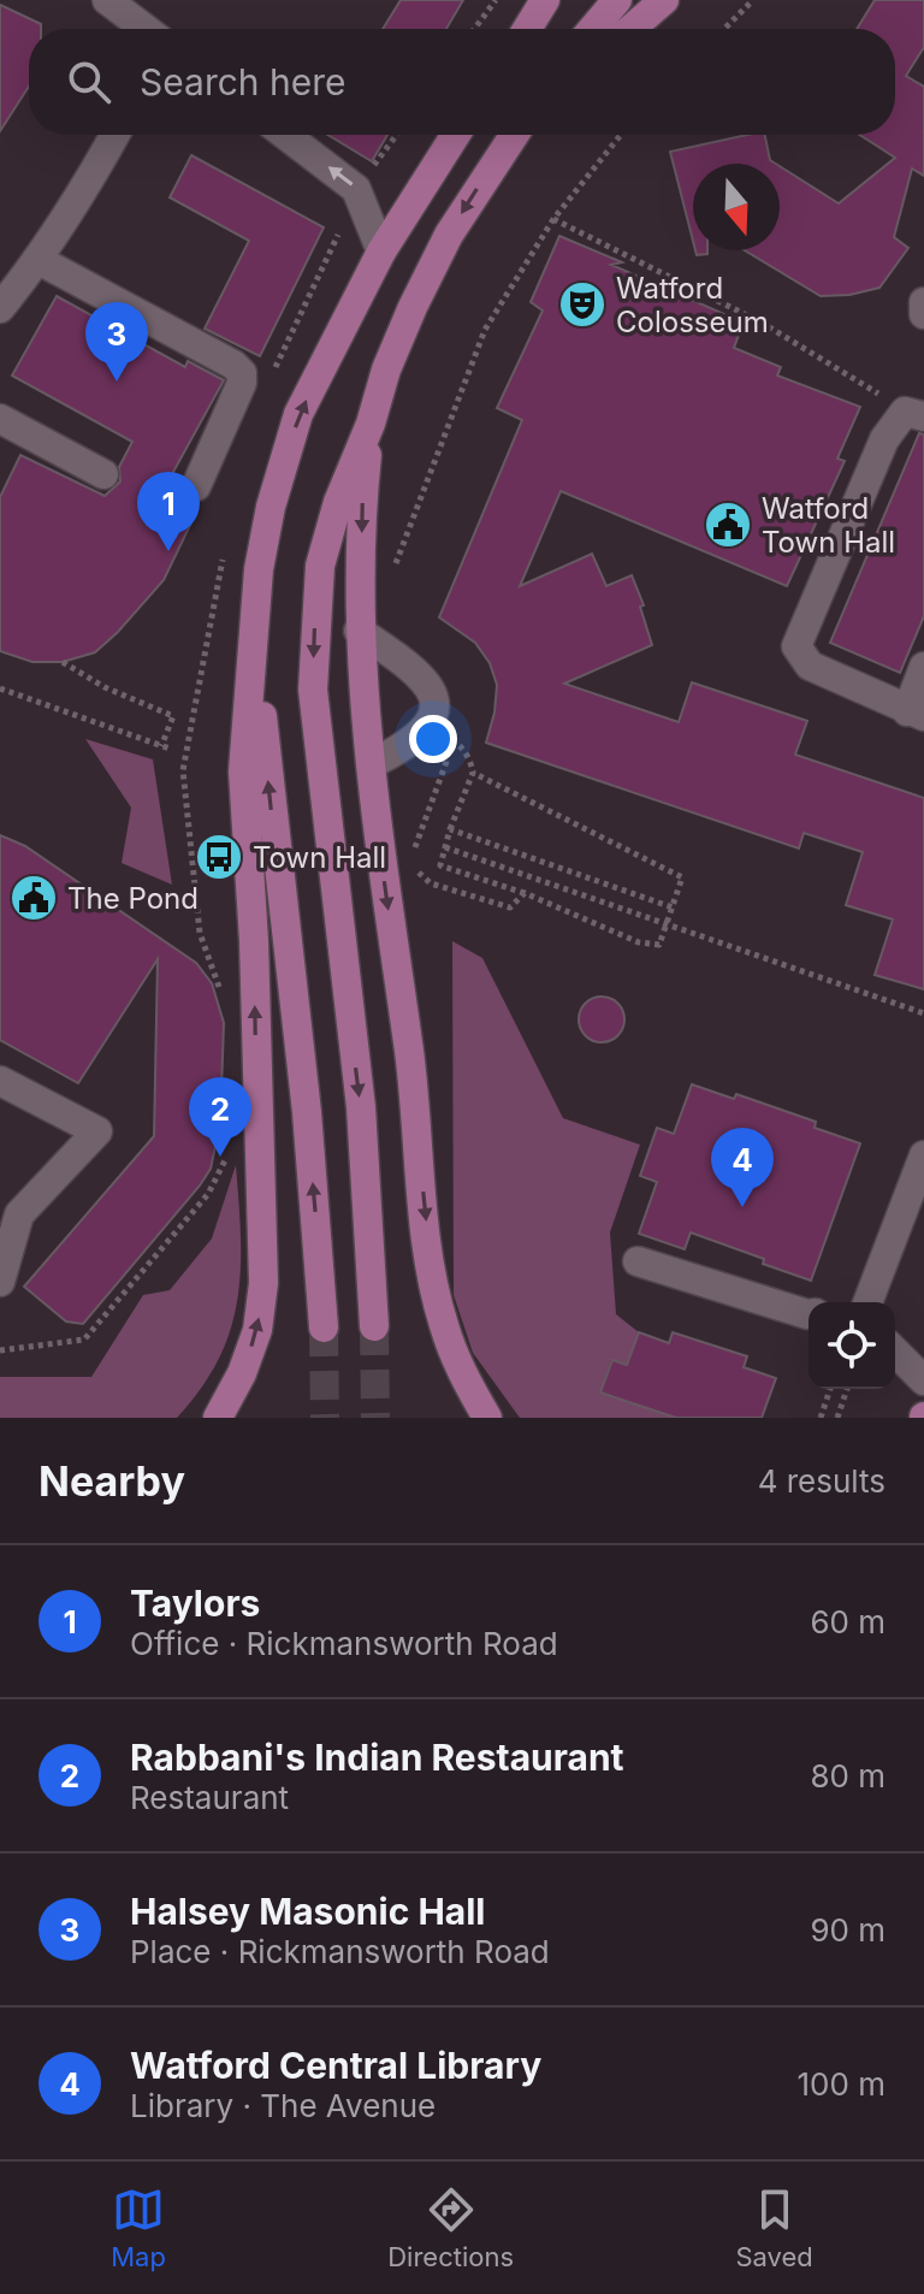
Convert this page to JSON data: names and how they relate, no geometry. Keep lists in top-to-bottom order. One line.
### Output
{"places":{"theatre":["Watford Colosseum"],"public building":["Watford Town Hall","The Pond"],"bus stop":["Town Hall"]},"north":"bottom","page":{"search":"Search here","pins":["3","1","2","4"],"heading":["Nearby","4 results"],"list":[{"mark":"1","name":"Taylors","note":"Office · Rickmansworth Road","value":"60 m"},{"mark":"2","name":"Rabbani's Indian Restaurant","note":"Restaurant","value":"80 m"},{"mark":"3","name":"Halsey Masonic Hall","note":"Place · Rickmansworth Road","value":"90 m"},{"mark":"4","name":"Watford Central Library","note":"Library · The Avenue","value":"100 m"}],"nav":["Map","Directions","Saved"]}}
